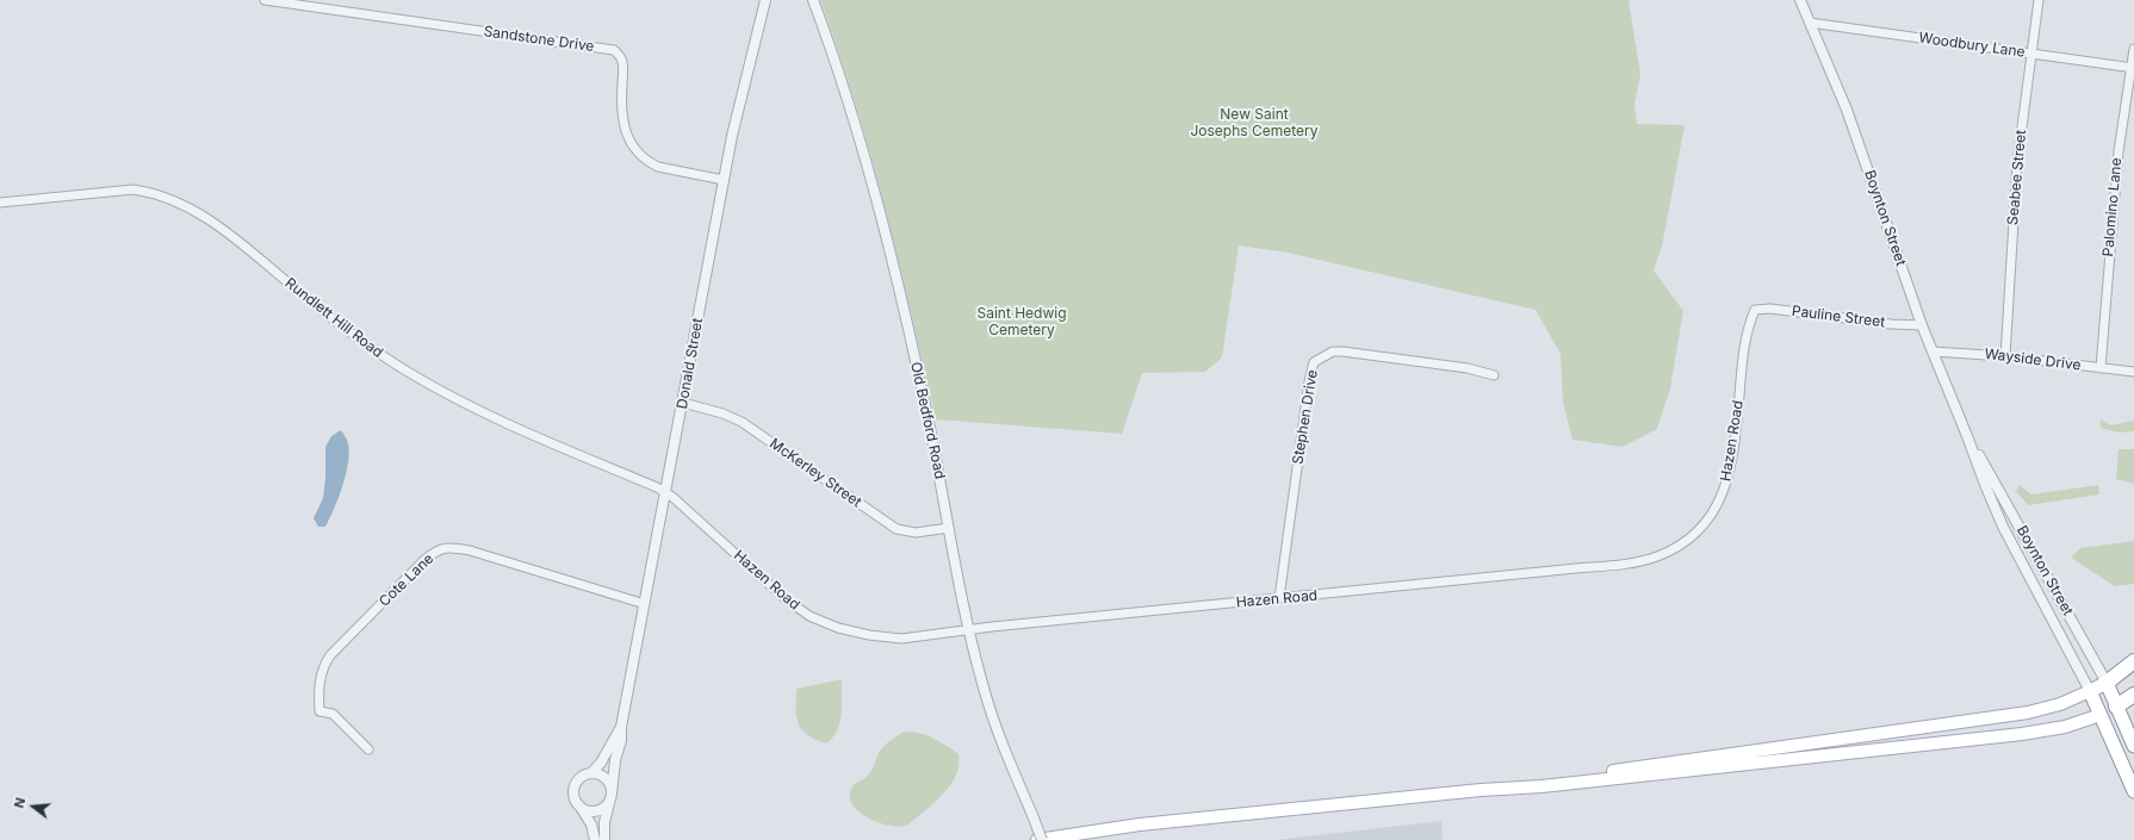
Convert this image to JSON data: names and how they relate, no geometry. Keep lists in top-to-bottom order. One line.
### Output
{"streets":{"highway":["Boynton Street"],"street":["Sandstone Drive","Woodbury Lane","Seabee Street","Palomino Lane","Pauline Street","Rundlett Hill Road","Wayside Drive","Donald Street","Stephen Drive","Old Bedford Road","Hazen Road","McKerley Street","Cote Lane"]},"crossings":[["Sandstone Drive","Donald Street"],["Woodbury Lane","Seabee Street"],["Woodbury Lane","Palomino Lane"],["Woodbury Lane","Boynton Street"],["Seabee Street","Wayside Drive"],["Palomino Lane","Wayside Drive"],["Boynton Street","Pauline Street"],["Boynton Street","Wayside Drive"],["Pauline Street","Hazen Road"],["Rundlett Hill Road","Donald Street"],["Rundlett Hill Road","Hazen Road"],["Donald Street","Hazen Road"],["Donald Street","McKerley Street"],["Donald Street","Cote Lane"],["Stephen Drive","Hazen Road"],["Old Bedford Road","Hazen Road"],["Old Bedford Road","McKerley Street"]],"parks":["New Saint Josephs Cemetery","Saint Hedwig Cemetery"],"north":"left"}
